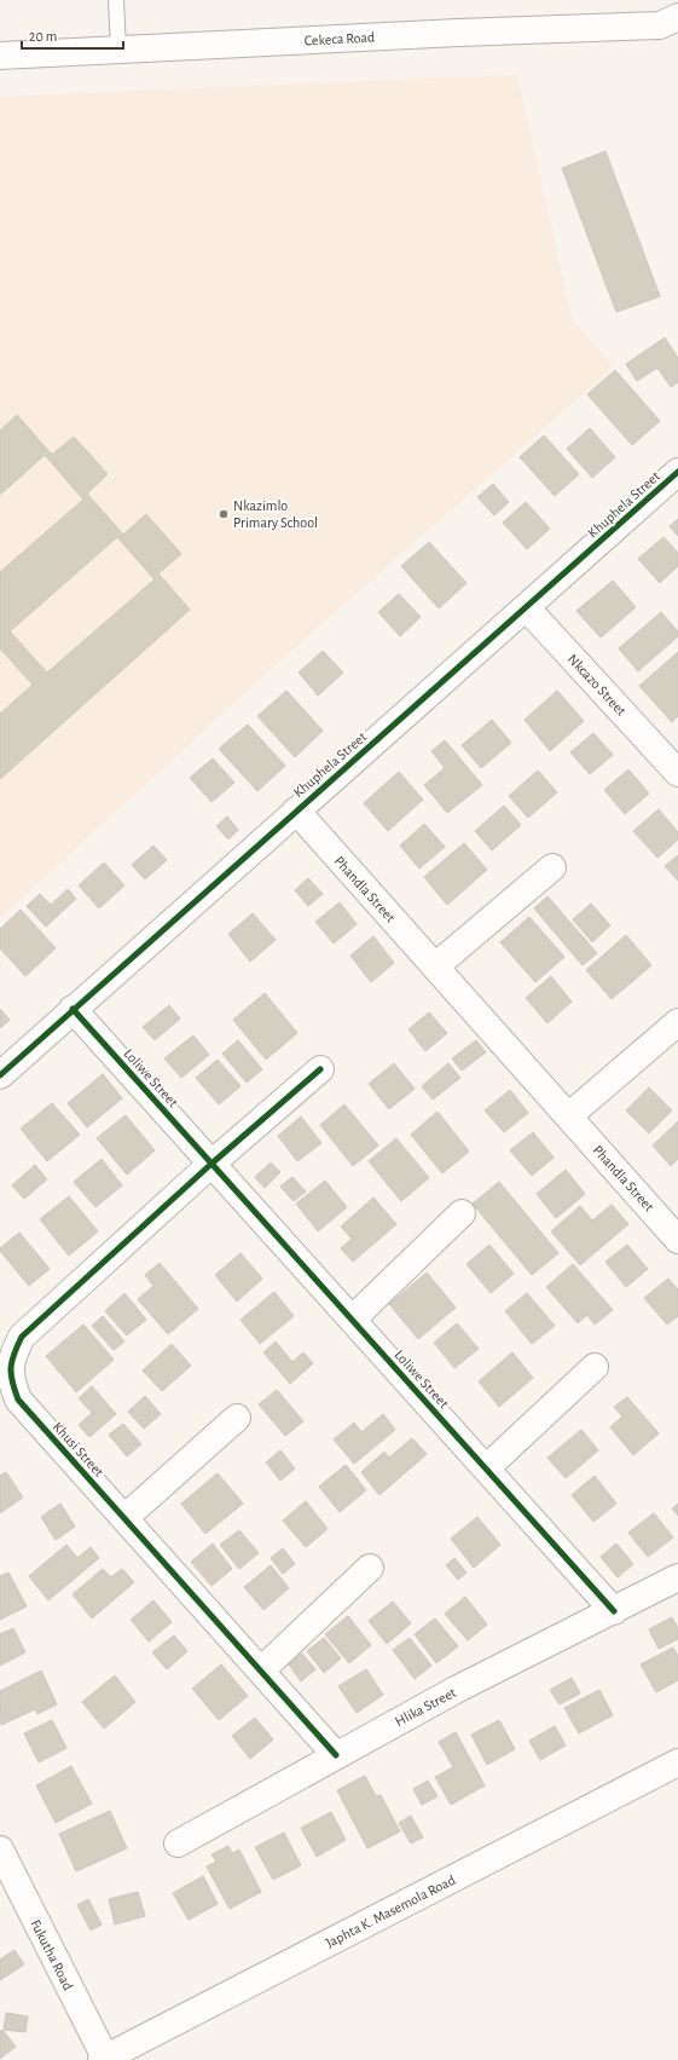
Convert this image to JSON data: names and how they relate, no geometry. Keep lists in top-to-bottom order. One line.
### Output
{"streets":{"street":["Cekeca Road","Khuphela Street","Nkcazo Street","Phandla Street","Loliwe Street","Khusi Street","Hlika Street","Japhta K. Masemola Road","Fukutha Road"]},"crossings":[["Khuphela Street","Nkcazo Street"],["Khuphela Street","Phandla Street"],["Khuphela Street","Loliwe Street"],["Loliwe Street","Khusi Street"],["Loliwe Street","Hlika Street"],["Khusi Street","Hlika Street"],["Japhta K. Masemola Road","Fukutha Road"]],"places":["Nkazimlo Primary School"],"scale_bar":"20 m"}
